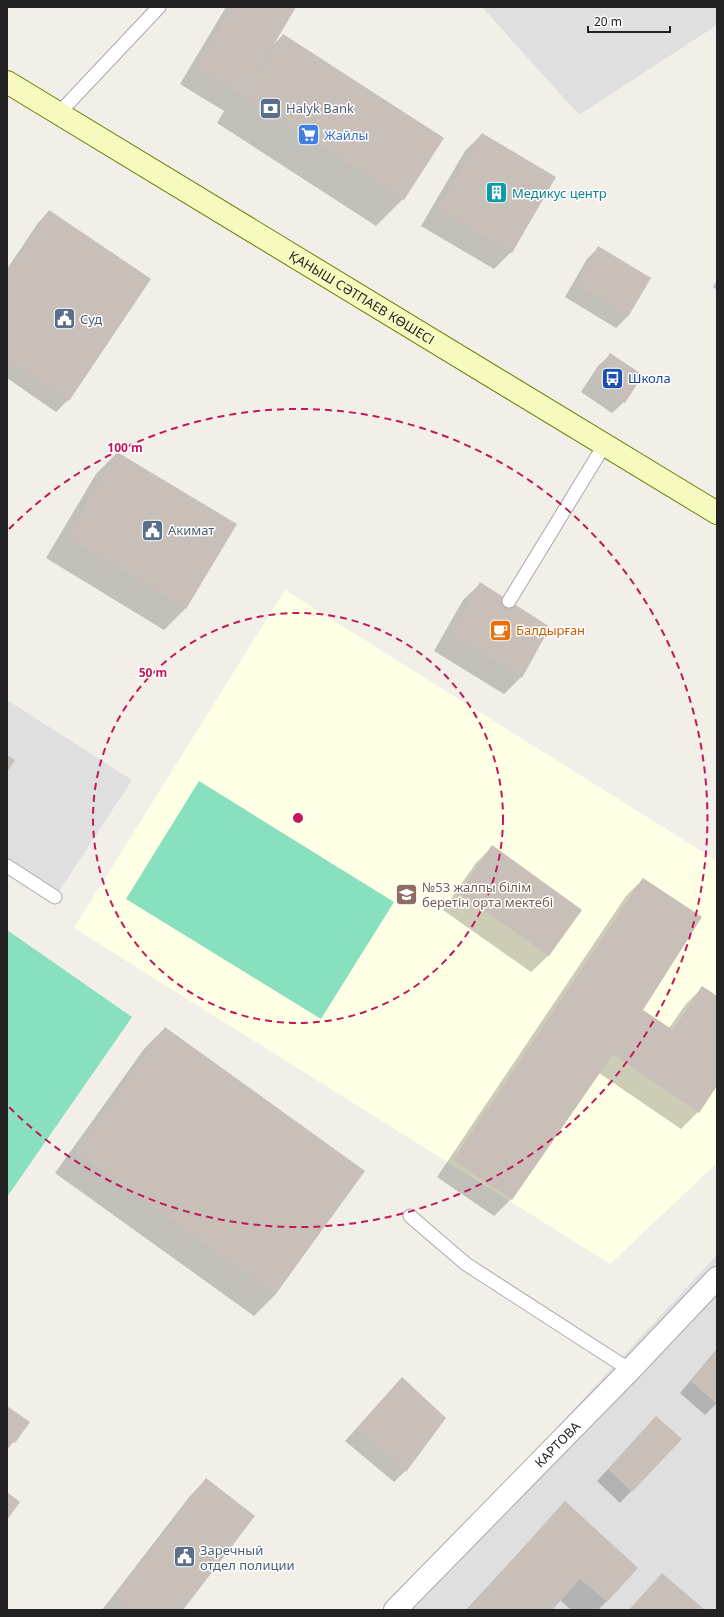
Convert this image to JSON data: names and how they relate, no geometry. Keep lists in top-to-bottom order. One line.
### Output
{"streets":{"street":["ҚАНЫШ СӘТПАЕВ КӨШЕСІ","КАРТОВА"]},"places":{"bank":["Halyk Bank"],"supermarket":["Жайлы"],"building":["Медикус центр"],"public building":["Суд","Акимат","Заречный отдел полиции"],"bus stop":["Школа"],"cafe":["Балдырған"],"school or university":["№53 жалпы білім беретін орта мектебі"]},"scale_bar":"20 m","rings":["100 m","50 m"]}
